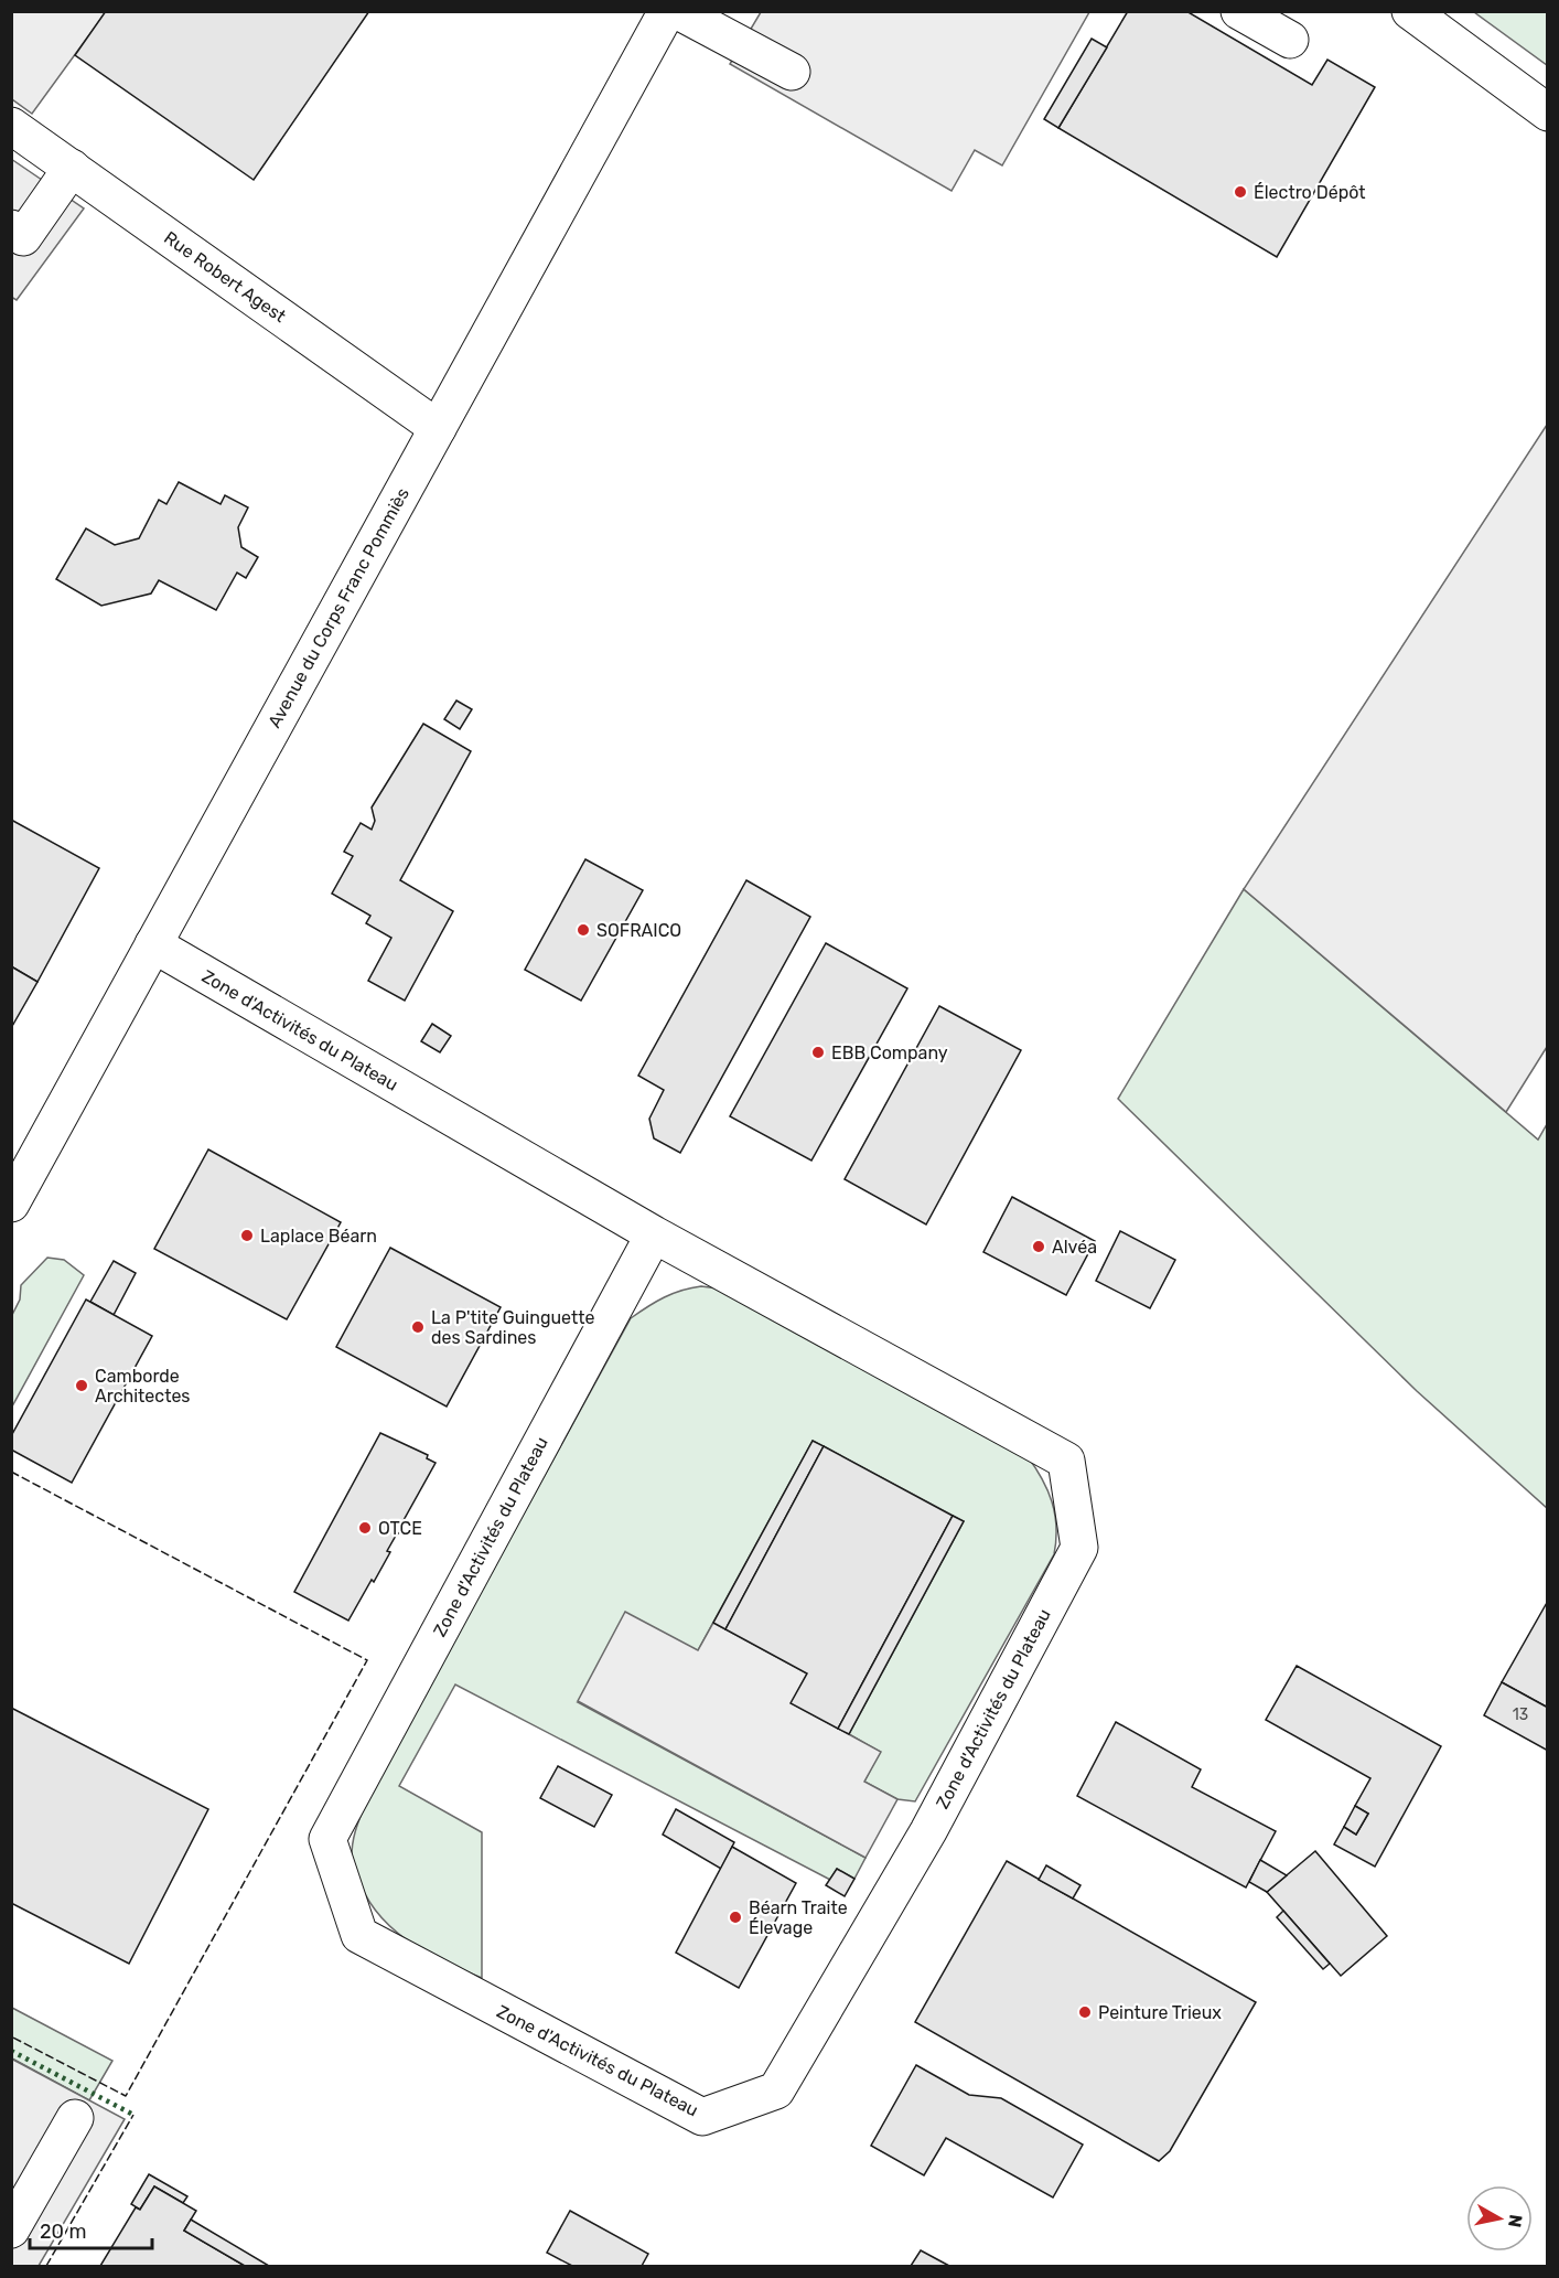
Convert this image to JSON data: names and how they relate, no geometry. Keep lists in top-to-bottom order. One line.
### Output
{"streets":{"street":["Rue Robert Agest","Avenue du Corps Franc Pommiès","Zone d'Activités du Plateau"]},"crossings":[["Rue Robert Agest","Avenue du Corps Franc Pommiès"],["Avenue du Corps Franc Pommiès","Zone d'Activités du Plateau"]],"places":["Électro Dépôt","SOFRAICO","EBB Company","Laplace Béarn","Alvéa","La P'tite Guinguette des Sardines","Camborde Architectes","OTCE","Béarn Traite Élevage","Peinture Trieux"],"house_numbers":["13"],"scale_bar":"20 m","north":"right"}
